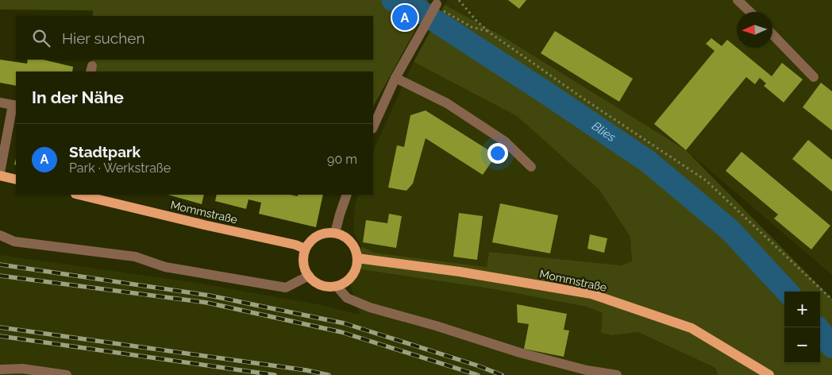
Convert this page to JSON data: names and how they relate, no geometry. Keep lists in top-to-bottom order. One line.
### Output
{"streets":{"main road":["Mommstraße"]},"water":["Blies"],"north":"left","page":{"pins":"A","search":"Hier suchen","heading":"In der Nähe","list":[{"mark":"A","name":"Stadtpark","note":"Park · Werkstraße","value":"90 m"}],"map_buttons":["+","−"]}}
